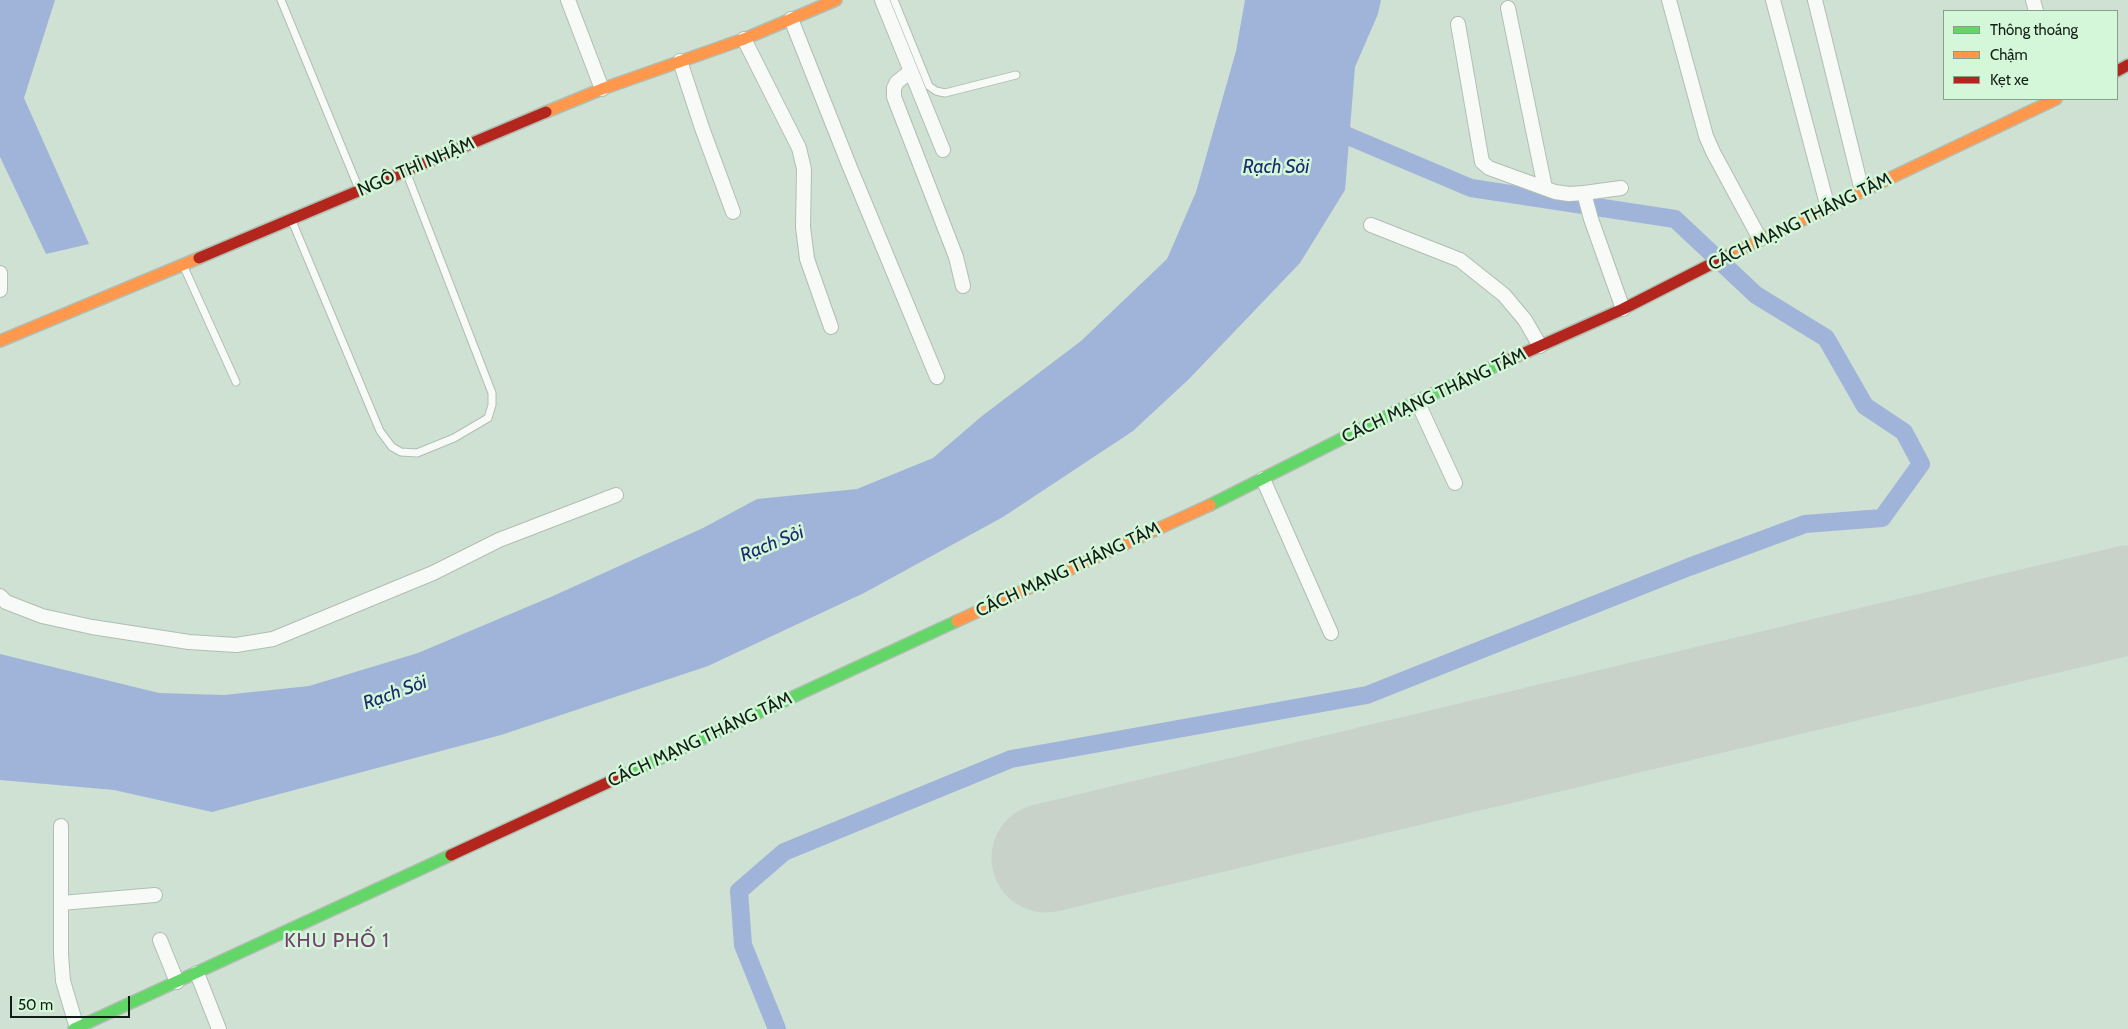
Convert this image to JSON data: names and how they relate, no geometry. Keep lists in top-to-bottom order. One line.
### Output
{"streets":{"main road":["NGÔ THÌ NHẬM","CÁCH MẠNG THÁNG TÁM"]},"districts":["KHU PHỐ 1"],"water":["Rạch Sỏi"],"legend":["Thông thoáng","Chậm","Kẹt xe"],"scale_bar":"50 m"}
